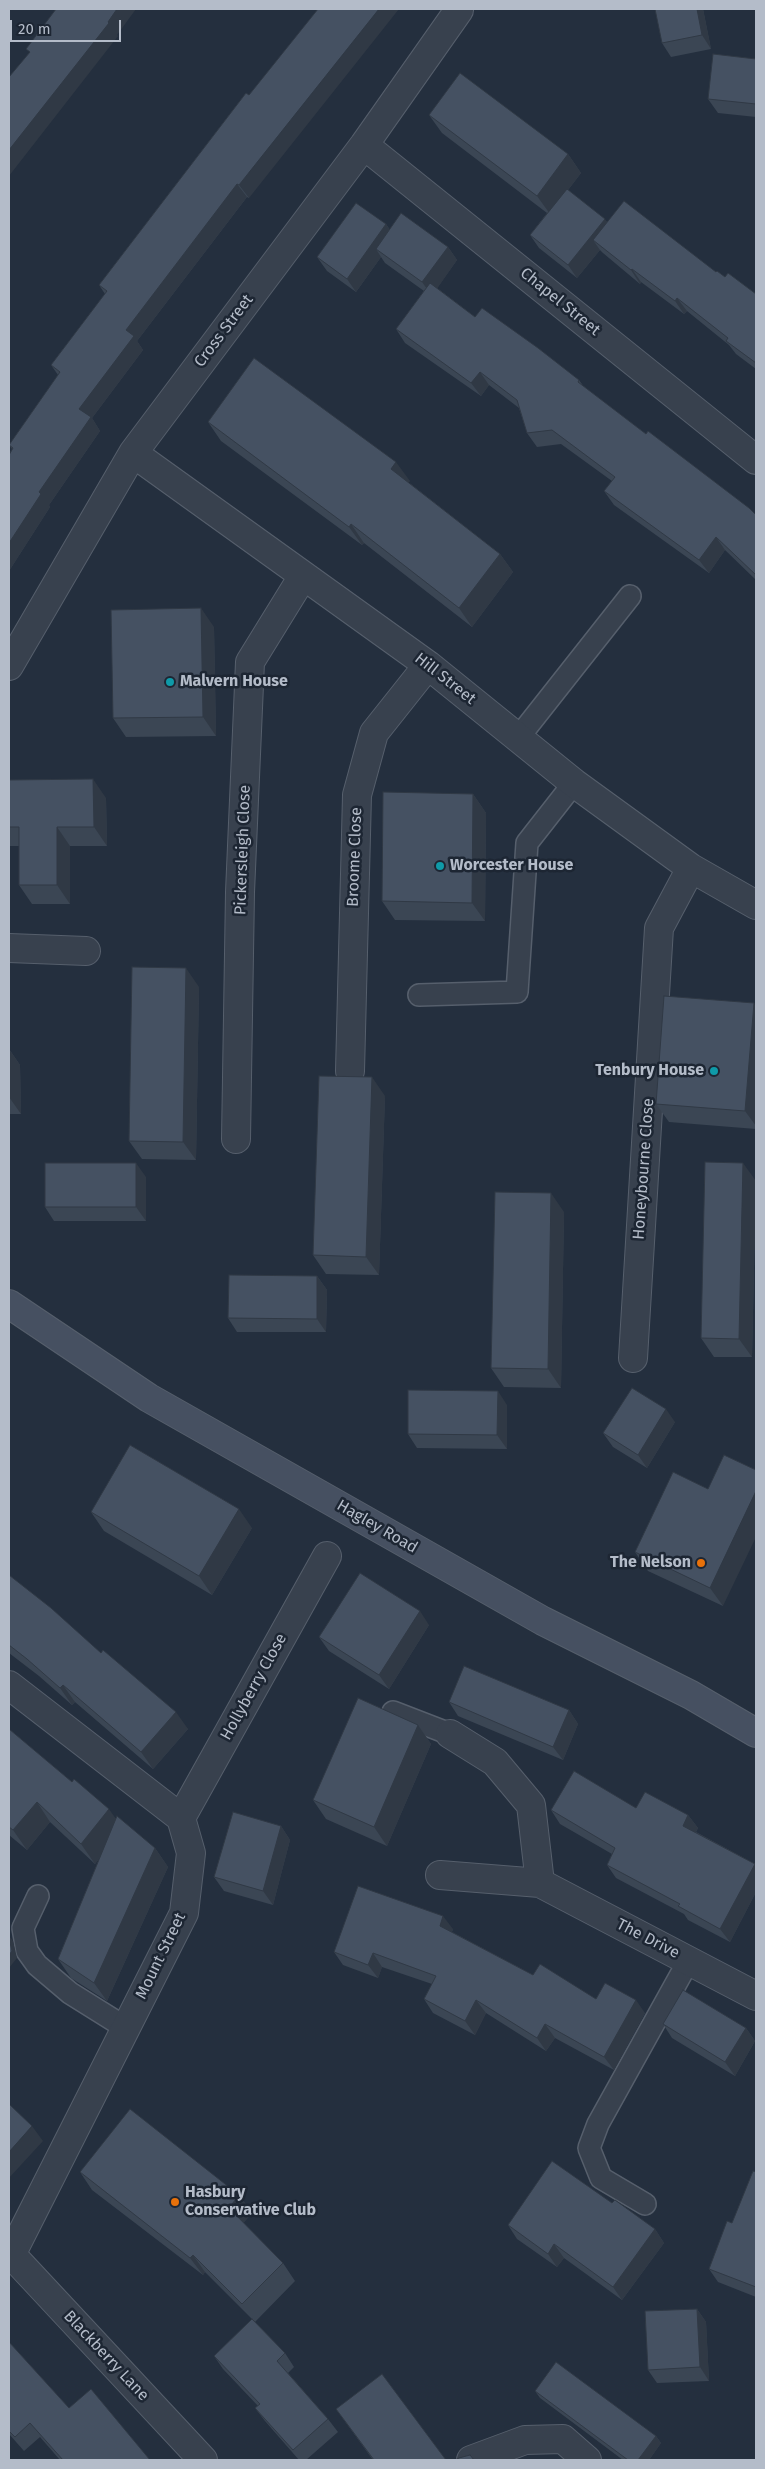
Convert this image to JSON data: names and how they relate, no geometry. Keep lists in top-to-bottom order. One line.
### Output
{"streets":{"main road":["Hagley Road"],"street":["Chapel Street","Cross Street","Hill Street","Pickersleigh Close","Broome Close","Honeybourne Close","Hollyberry Close","The Drive","Mount Street","Blackberry Lane"]},"crossings":[["Chapel Street","Cross Street"],["Cross Street","Hill Street"],["Hill Street","Pickersleigh Close"],["Hill Street","Broome Close"],["Hill Street","Honeybourne Close"],["Hollyberry Close","Mount Street"],["Mount Street","Blackberry Lane"]],"places":["Malvern House","Worcester House","Tenbury House","The Nelson","Hasbury Conservative Club"],"scale_bar":"20 m"}
